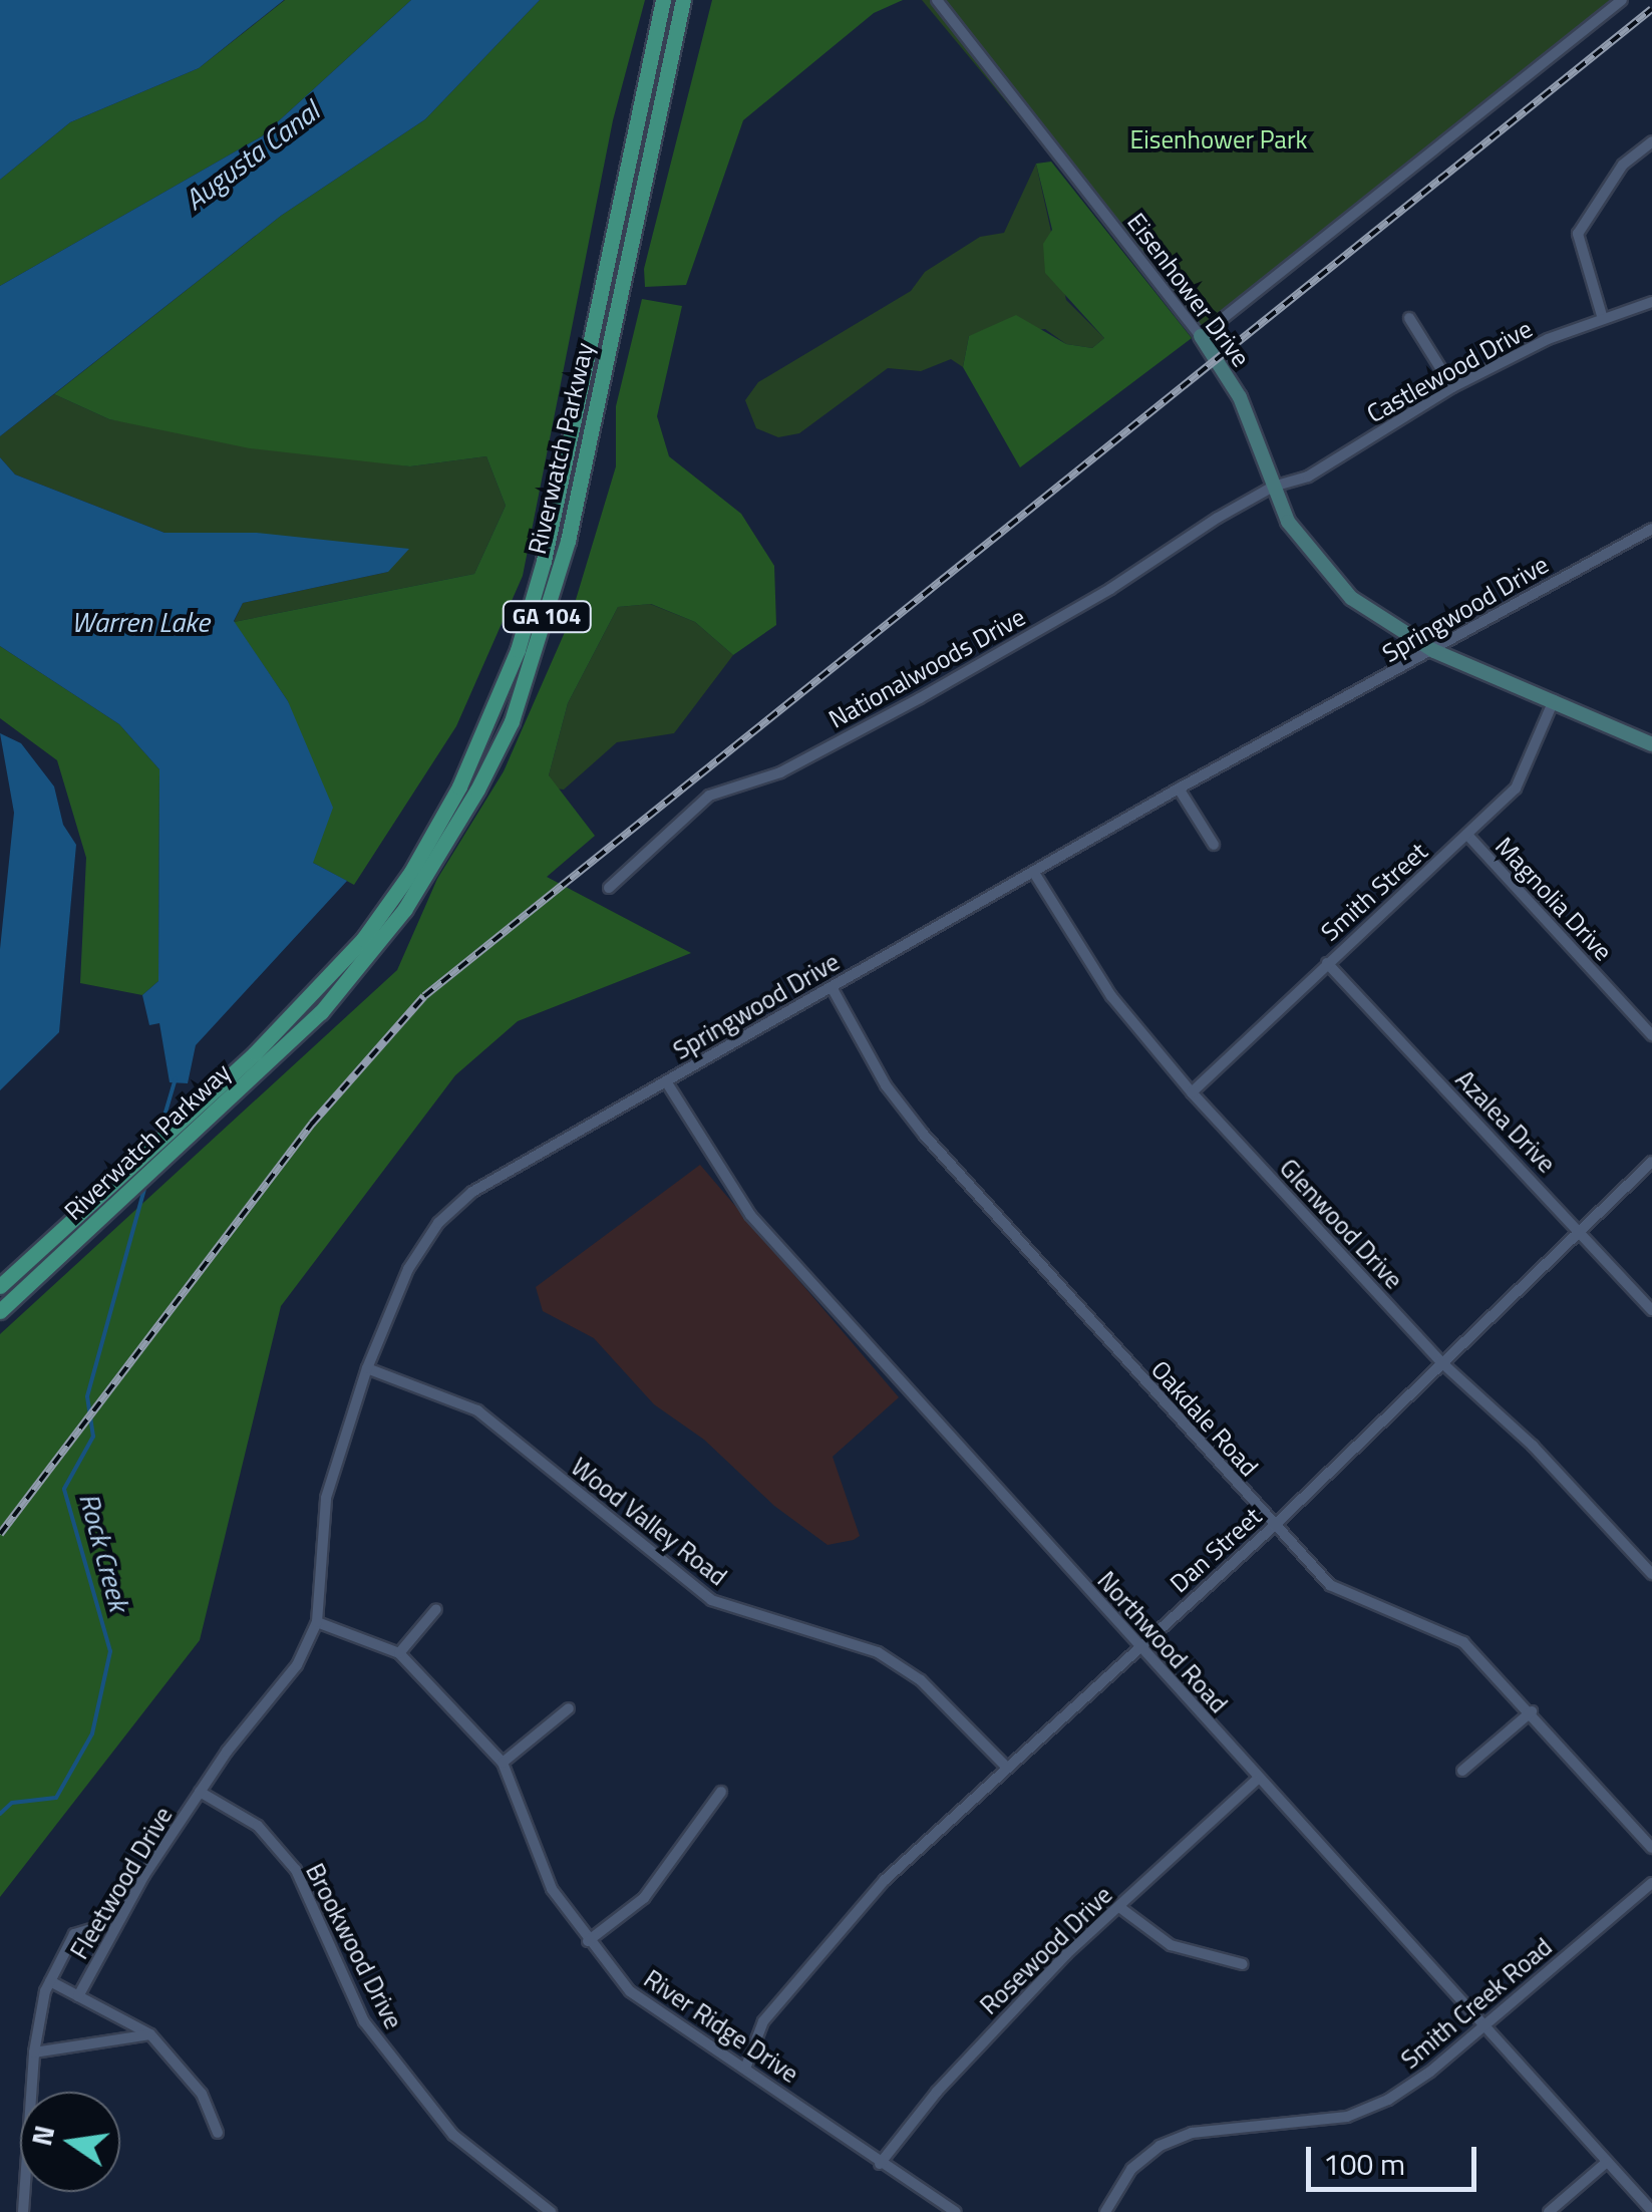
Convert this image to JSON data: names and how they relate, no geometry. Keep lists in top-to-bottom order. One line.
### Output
{"streets":{"main road":["Riverwatch Parkway","GA 104"],"street":["Eisenhower Drive","Castlewood Drive","Springwood Drive","Nationalwoods Drive","Smith Street","Magnolia Drive","Azalea Drive","Glenwood Drive","Oakdale Road","Wood Valley Road","Dan Street","Northwood Road","Fleetwood Drive","Brookwood Drive","Rosewood Drive","Smith Creek Road","River Ridge Drive"]},"crossings":[["Eisenhower Drive","Castlewood Drive"],["Eisenhower Drive","Springwood Drive"],["Eisenhower Drive","Nationalwoods Drive"],["Eisenhower Drive","Smith Street"],["Castlewood Drive","Nationalwoods Drive"],["Springwood Drive","Glenwood Drive"],["Springwood Drive","Oakdale Road"],["Springwood Drive","Wood Valley Road"],["Springwood Drive","Northwood Road"],["Springwood Drive","Fleetwood Drive"],["Springwood Drive","Brookwood Drive"],["Springwood Drive","River Ridge Drive"],["Smith Street","Magnolia Drive"],["Smith Street","Azalea Drive"],["Smith Street","Glenwood Drive"],["Azalea Drive","Dan Street"],["Glenwood Drive","Dan Street"],["Oakdale Road","Dan Street"],["Wood Valley Road","Dan Street"],["Dan Street","Northwood Road"],["Dan Street","River Ridge Drive"],["Northwood Road","Rosewood Drive"],["Northwood Road","Smith Creek Road"],["Fleetwood Drive","Brookwood Drive"],["Rosewood Drive","River Ridge Drive"]],"water":["Augusta Canal","Warren Lake","Rock Creek"],"parks":["Eisenhower Park"],"scale_bar":"100 m","north":"left"}
